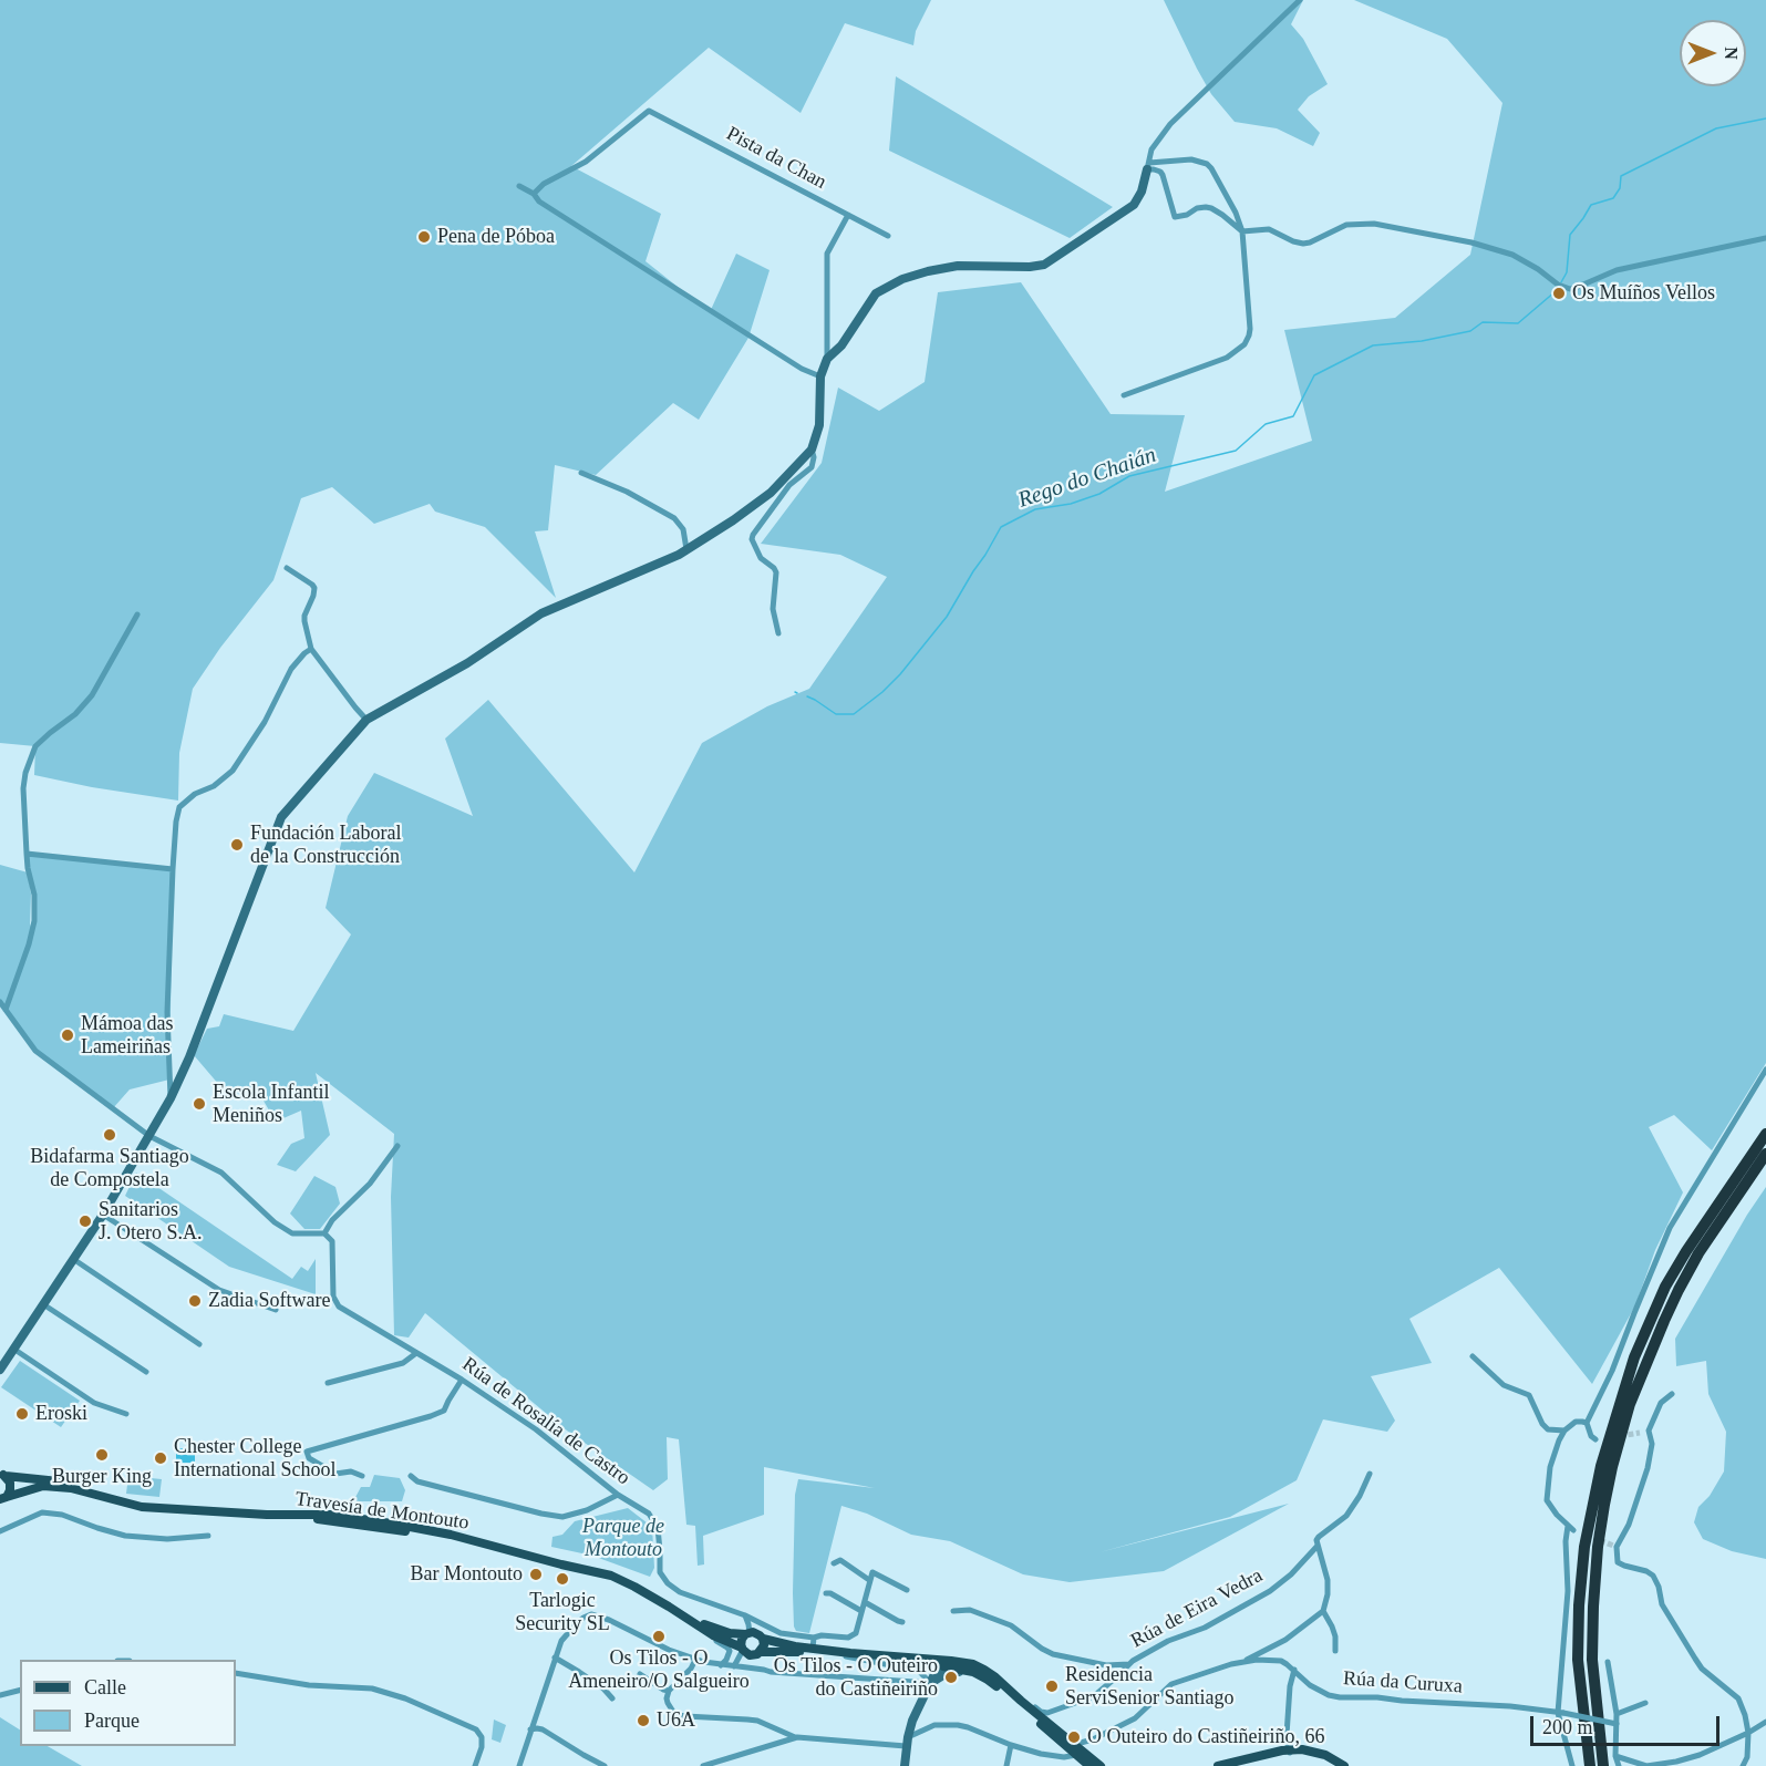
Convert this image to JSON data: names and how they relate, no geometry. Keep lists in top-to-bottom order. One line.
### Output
{"streets":{"main road":["Travesía de Montouto"],"street":["Pista da Chan","Rúa de Rosalía de Castro","Rúa de Eira Vedra","Rúa da Curuxa"]},"water":["Rego do Chaián"],"parks":["Parque de Montouto"],"places":["Pena de Póboa","Os Muíños Vellos","Fundación Laboral de la Construcción","Mámoa das Lameiriñas","Escola Infantil Meniños","Bidafarma Santiago de Compostela","Sanitarios J. Otero S.A.","Zadia Software","Eroski","Burger King","Chester College International School","Bar Montouto","Tarlogic Security SL","Os Tilos - O Ameneiro/O Salgueiro","Os Tilos - O Outeiro do Castiñeiriño","Residencia ServiSenior Santiago","U6A","O Outeiro do Castiñeiriño, 66"],"legend":["Calle","Parque"],"scale_bar":"200 m","north":"right"}
